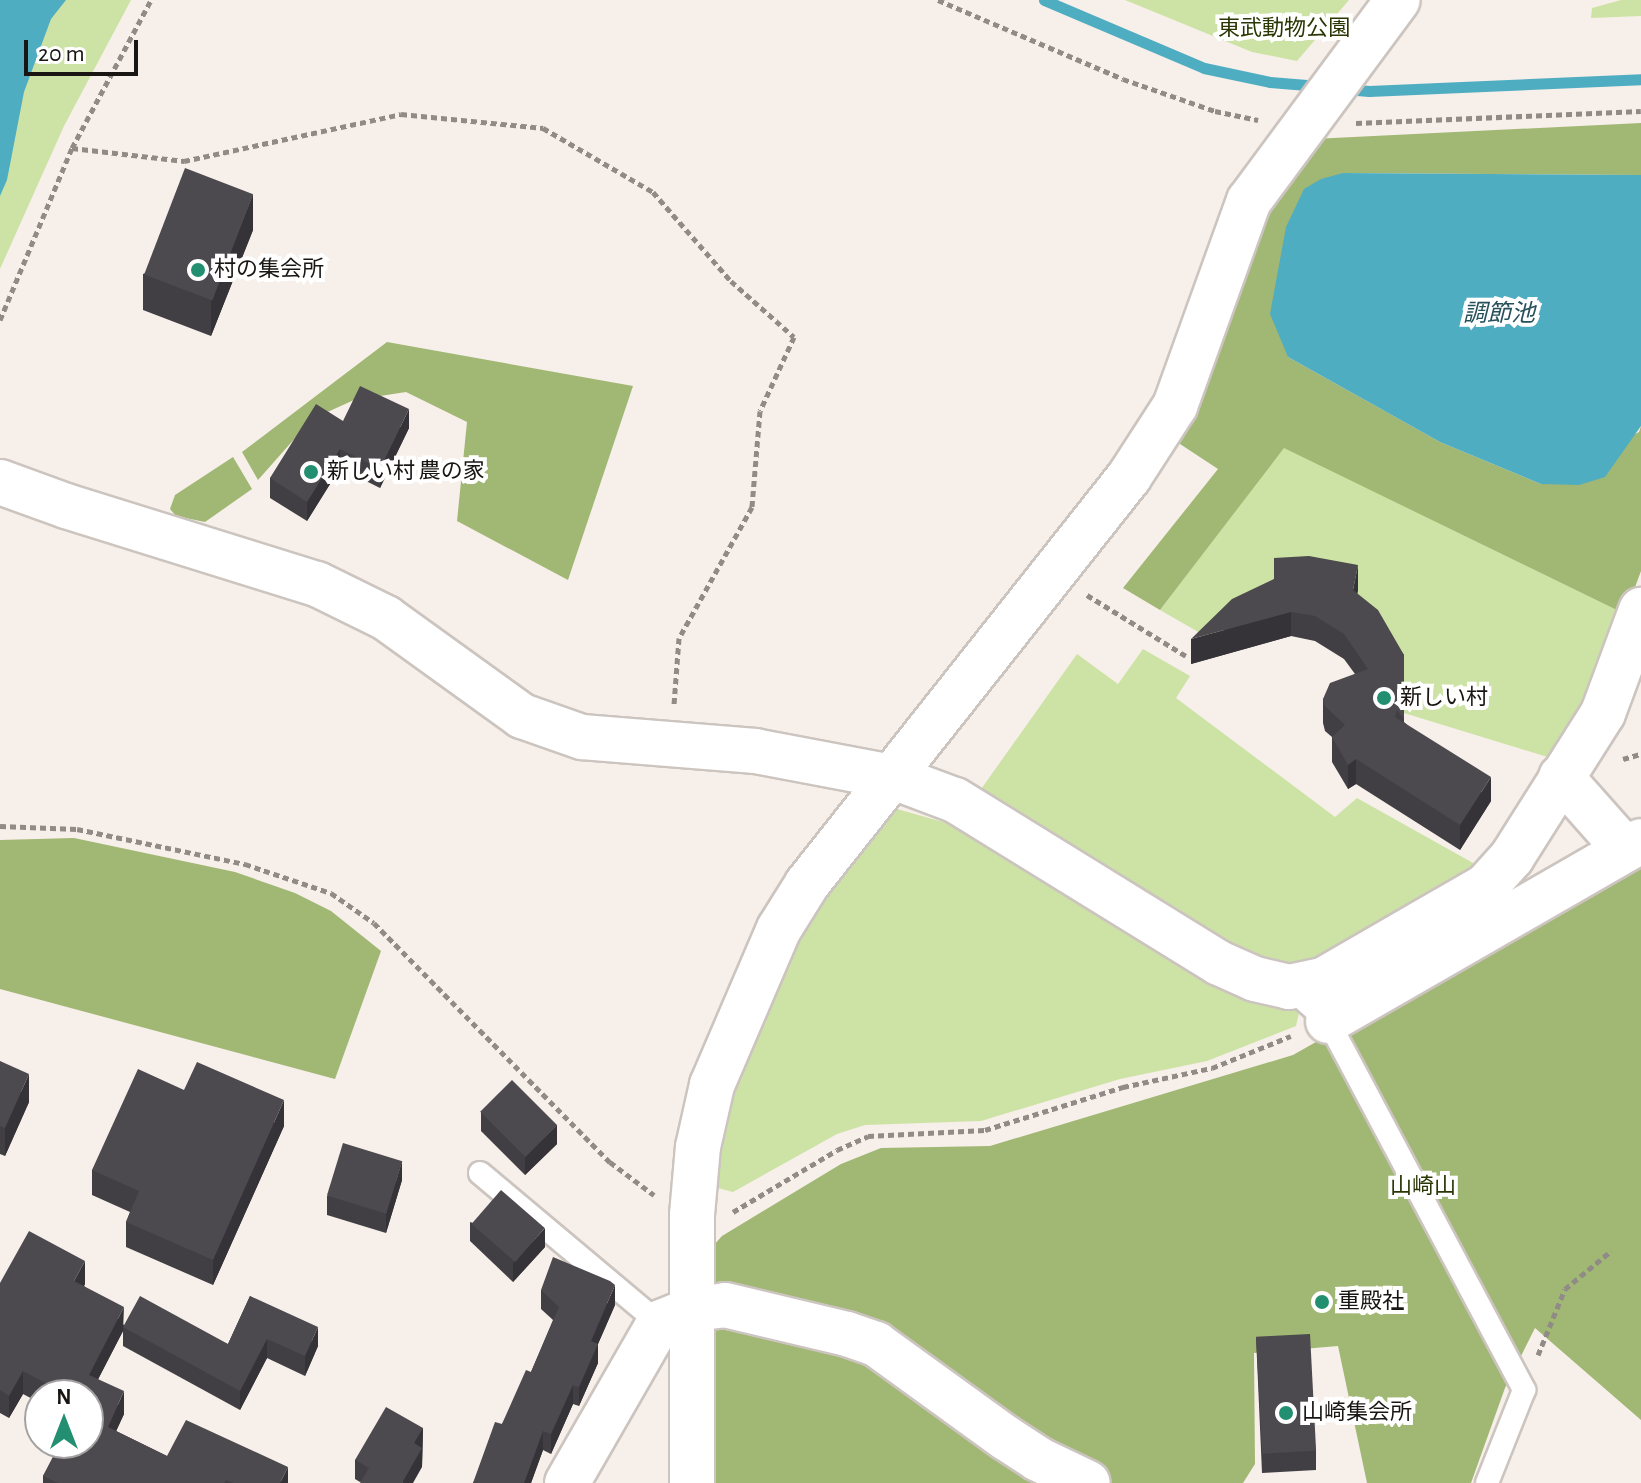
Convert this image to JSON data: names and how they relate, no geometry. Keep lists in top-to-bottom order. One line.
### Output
{"water":["調節池"],"parks":["東武動物公園","山崎山"],"places":["村の集会所","新しい村 農の家","新しい村","重殿社","山崎集会所"],"scale_bar":"20 m","north":"top"}
